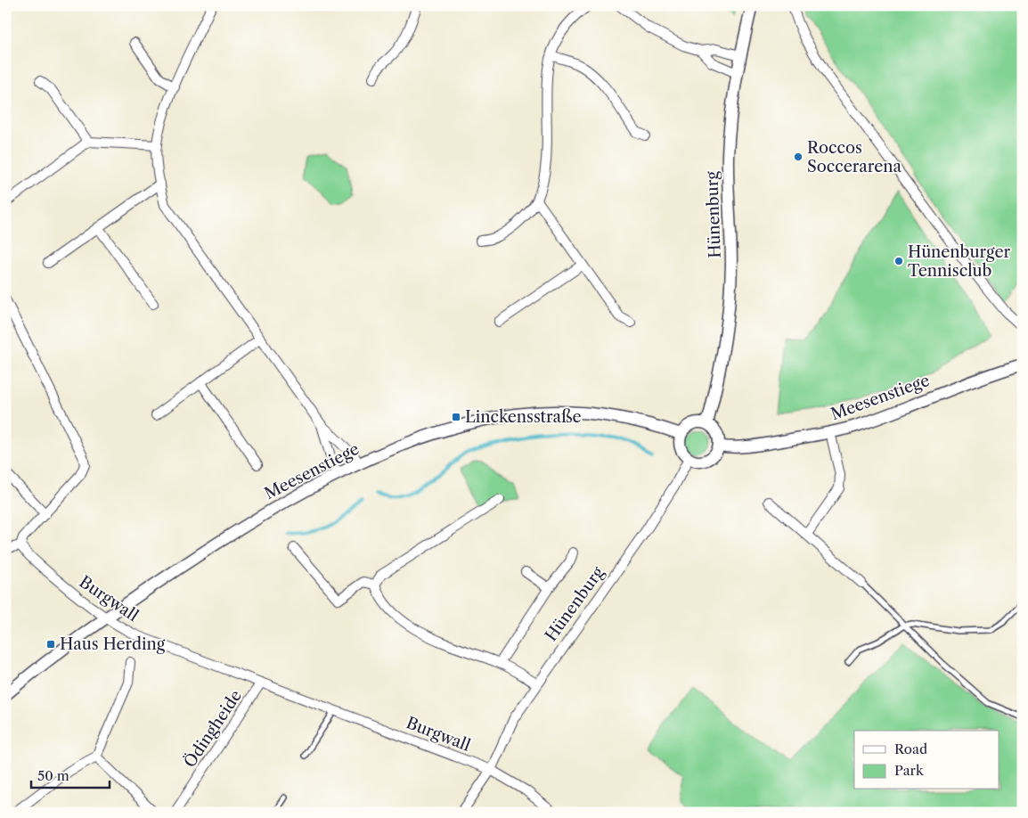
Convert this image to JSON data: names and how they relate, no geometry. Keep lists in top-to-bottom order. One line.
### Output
{"streets":{"street":["Hünenburg","Meesenstiege","Burgwall","Ödingheide"]},"crossings":[["Hünenburg","Meesenstiege"],["Hünenburg","Burgwall"],["Meesenstiege","Burgwall"],["Burgwall","Ödingheide"]],"places":{"other":["Roccos Soccerarena","Hünenburger Tennisclub"],"transit":["Linckensstraße","Haus Herding"]},"legend":["Road","Park"],"scale_bar":"50 m"}
